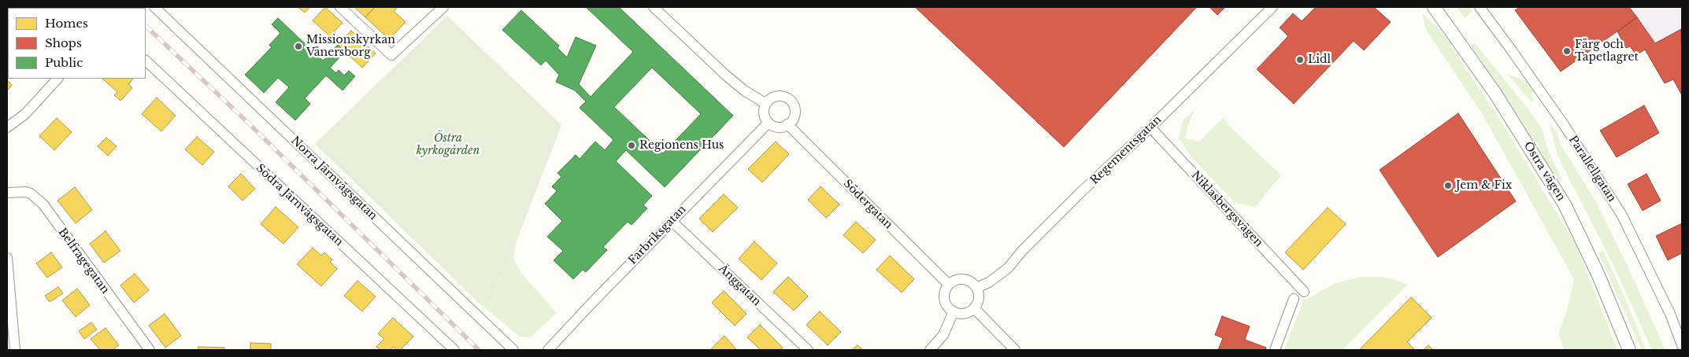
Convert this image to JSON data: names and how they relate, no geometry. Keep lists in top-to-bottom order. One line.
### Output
{"streets":{"street":["Regementsgatan","Parallellgatan","Östra vägen","Norra Järnvägsgatan","Södergatan","Södra Järnvägsgatan","Niklasbergsvägen","Farbriksgatan","Belfragegatan","Änggatan"]},"crossings":[["Regementsgatan","Södergatan"],["Regementsgatan","Niklasbergsvägen"],["Södergatan","Farbriksgatan"],["Farbriksgatan","Änggatan"]],"parks":["Östra kyrkogården"],"places":["Missionskyrkan Vänersborg","Färg och Tapetlagret","Lidl","Regionens Hus","Jem & Fix"],"legend":["Homes","Shops","Public"]}
